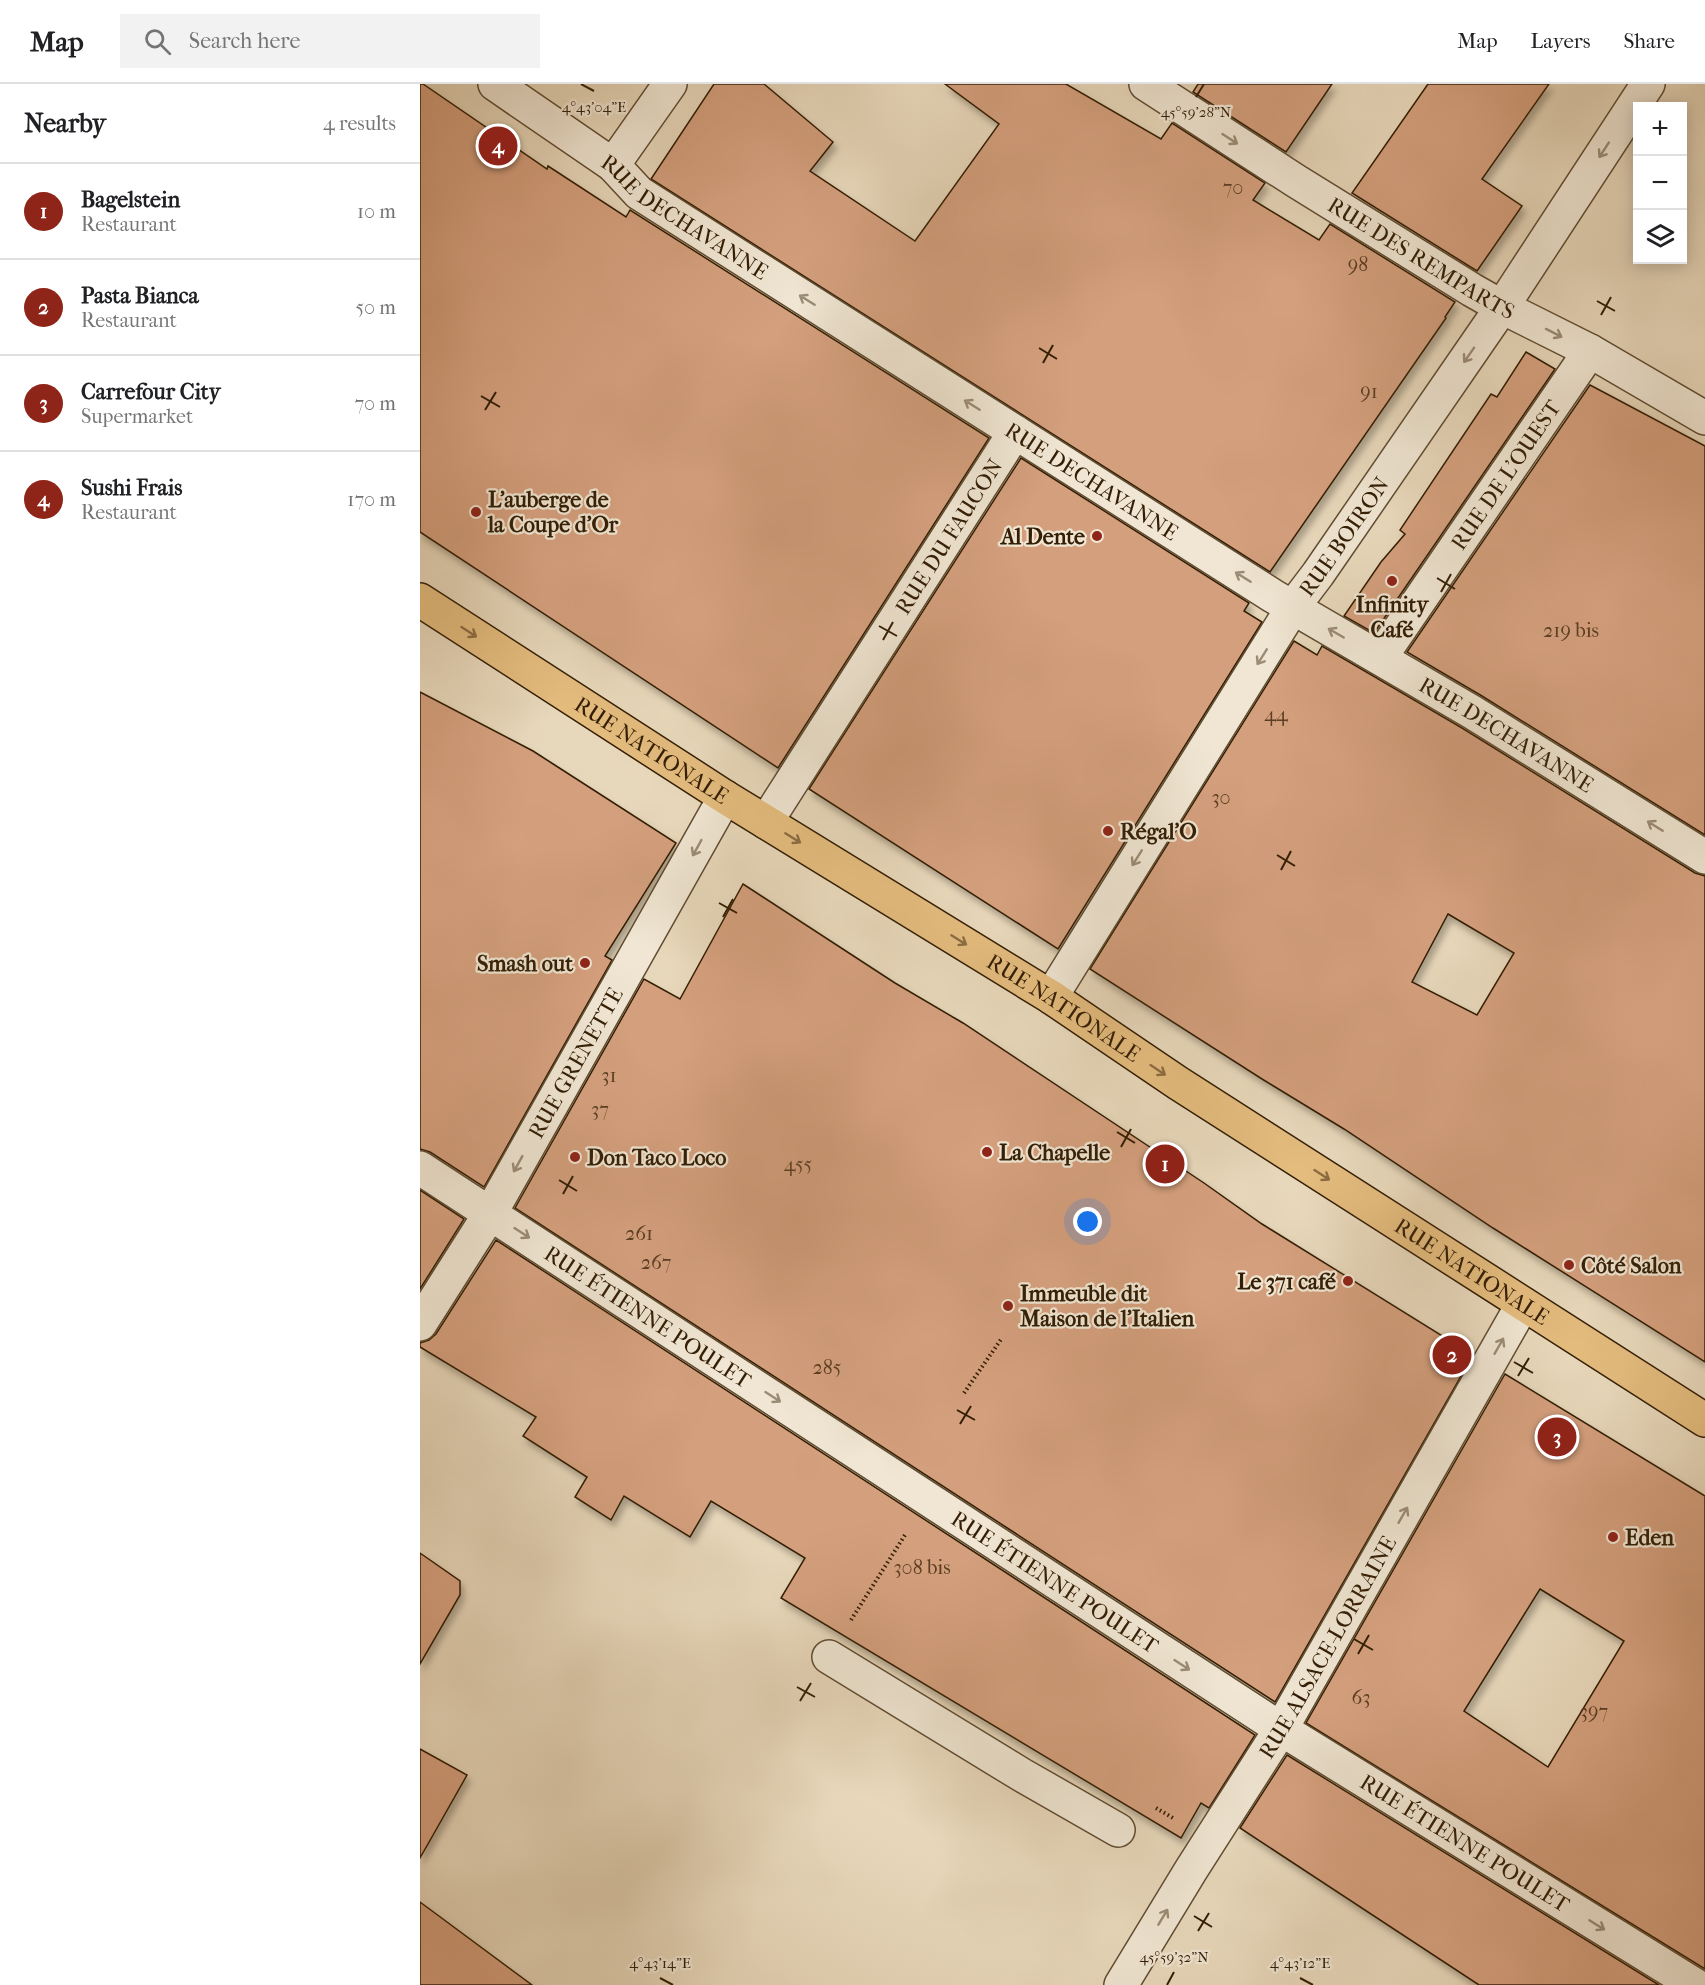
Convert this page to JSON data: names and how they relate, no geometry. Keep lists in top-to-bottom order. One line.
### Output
{"streets":{"main road":["RUE NATIONALE"],"street":["RUE DECHAVANNE","RUE DES REMPARTS","RUE DE L'OUEST","RUE DU FAUCON","RUE BOIRON","RUE GRENETTE","RUE ÉTIENNE POULET","RUE ALSACE-LORRAINE"]},"crossings":[["RUE DECHAVANNE","RUE DE L'OUEST"],["RUE DECHAVANNE","RUE DU FAUCON"],["RUE DECHAVANNE","RUE BOIRON"],["RUE DES REMPARTS","RUE DE L'OUEST"],["RUE DES REMPARTS","RUE BOIRON"],["RUE DU FAUCON","RUE NATIONALE"],["RUE BOIRON","RUE NATIONALE"],["RUE NATIONALE","RUE GRENETTE"],["RUE NATIONALE","RUE ALSACE-LORRAINE"],["RUE GRENETTE","RUE ÉTIENNE POULET"],["RUE ÉTIENNE POULET","RUE ALSACE-LORRAINE"]],"one_way":["RUE DECHAVANNE","RUE DES REMPARTS","RUE BOIRON","RUE NATIONALE","RUE GRENETTE","RUE ÉTIENNE POULET","RUE ALSACE-LORRAINE"],"places":["L'auberge de la Coupe d'Or","Al Dente","Infinity Café","Régal’O","Smash out","La Chapelle","Don Taco Loco","Côté Salon","Le 371 café","Immeuble dit Maison de l'Italien","Eden"],"house_numbers":["70","98","91","219 bis","44","30","31","37","455","261","267","285","308 bis","63","397"],"page":{"header":"Map","search":"Search here","nav":["Map","Layers","Share"],"heading":["Nearby","4 results"],"map_buttons":["+","−"],"pins":["4","1","2","3"],"list":[{"mark":"1","name":"Bagelstein","note":"Restaurant","value":"10 m"},{"mark":"2","name":"Pasta Bianca","note":"Restaurant","value":"50 m"},{"mark":"3","name":"Carrefour City","note":"Supermarket","value":"70 m"},{"mark":"4","name":"Sushi Frais","note":"Restaurant","value":"170 m"}]},"coordinates":["4°43'04\"E","45°59'28\"N","45°59'32\"N","4°43'14\"E","4°43'12\"E"]}
